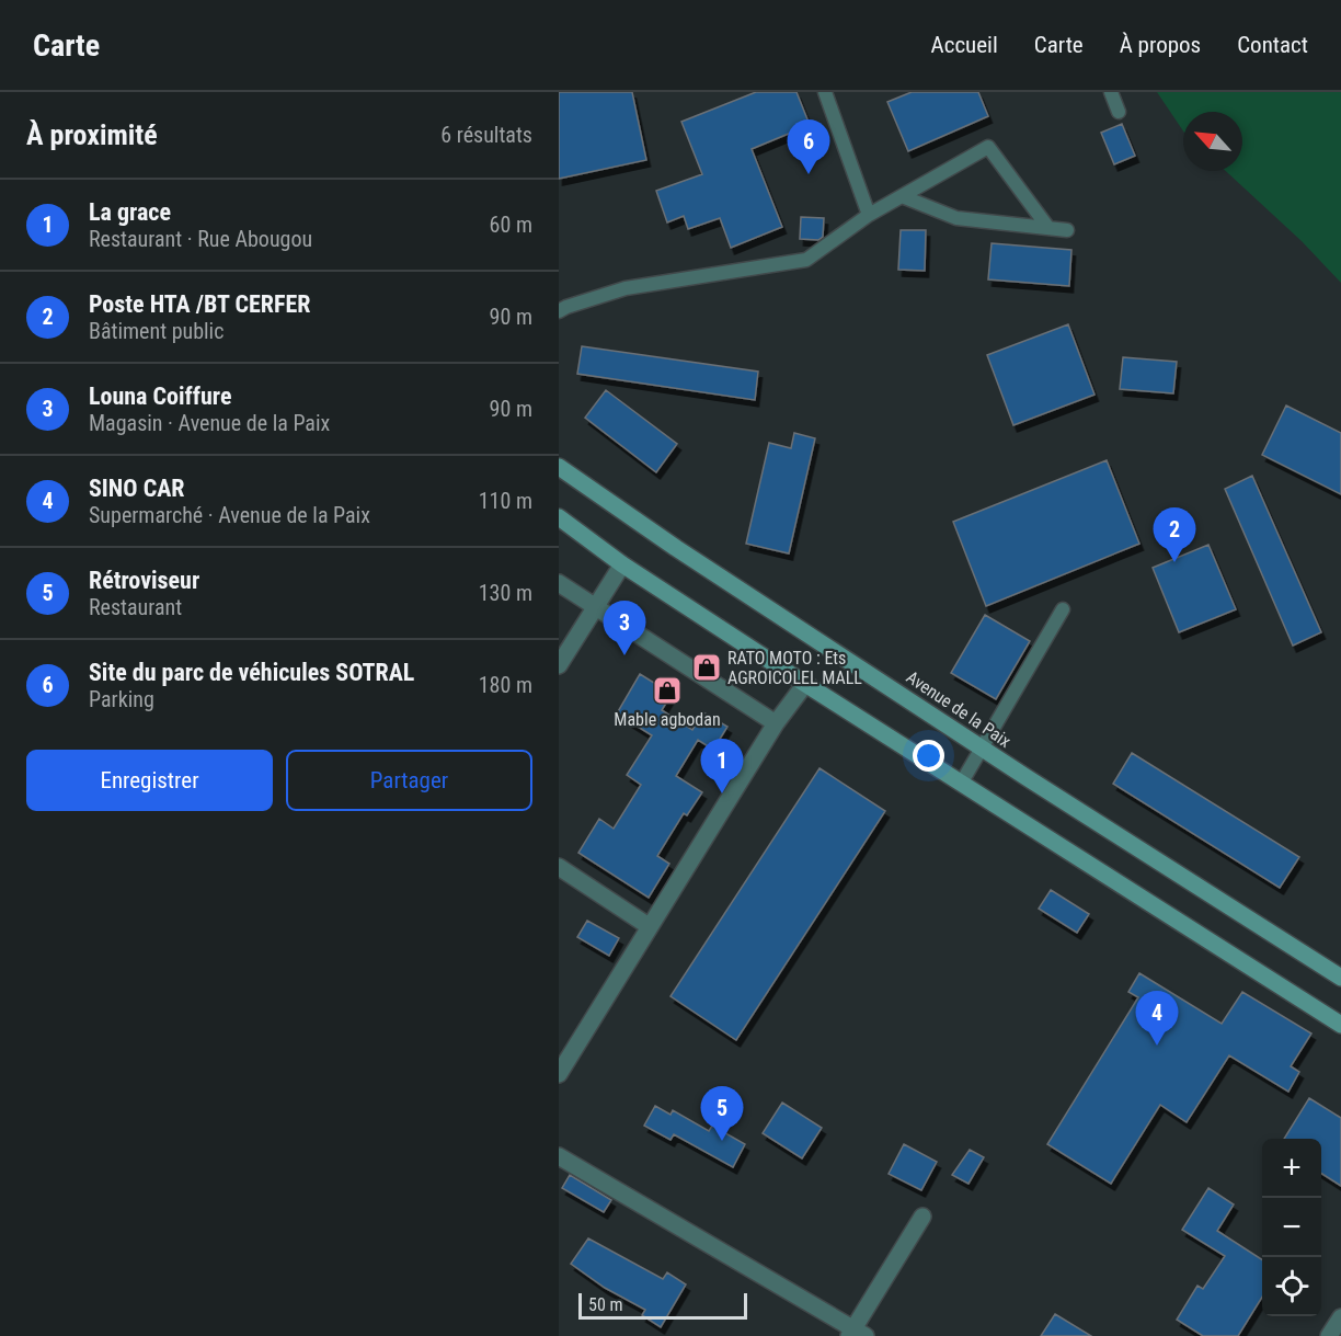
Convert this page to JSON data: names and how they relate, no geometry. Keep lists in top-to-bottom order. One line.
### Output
{"streets":{"main road":["Avenue de la Paix"]},"places":{"shop":["RATO MOTO : Ets AGROICOLEL MALL","Mable agbodan"]},"scale_bar":"50 m","north":"top left","page":{"header":"Carte","nav":["Accueil","Carte","À propos","Contact"],"heading":["À proximité","6 résultats"],"pins":["6","2","3","1","4","5"],"list":[{"mark":"1","name":"La grace","note":"Restaurant · Rue Abougou","value":"60 m"},{"mark":"2","name":"Poste HTA /BT CERFER","note":"Bâtiment public","value":"90 m"},{"mark":"3","name":"Louna Coiffure","note":"Magasin · Avenue de la Paix","value":"90 m"},{"mark":"4","name":"SINO CAR","note":"Supermarché · Avenue de la Paix","value":"110 m"},{"mark":"5","name":"Rétroviseur","note":"Restaurant","value":"130 m"},{"mark":"6","name":"Site du parc de véhicules SOTRAL","note":"Parking","value":"180 m"}],"buttons":["Enregistrer","Partager"],"map_buttons":["+","−"],"scale":"50 m"}}
